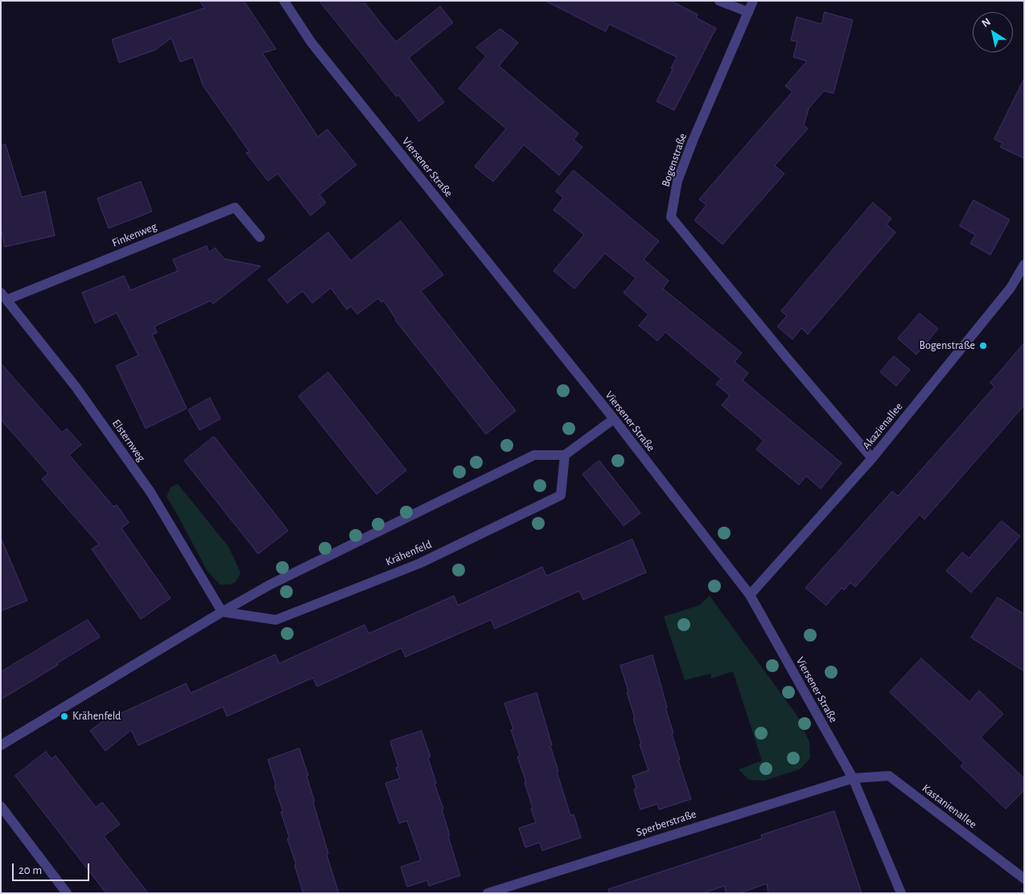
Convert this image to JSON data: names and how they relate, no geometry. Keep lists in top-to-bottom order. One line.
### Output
{"streets":{"street":["Bogenstraße","Viersener Straße","Finkenweg","Akazienallee","Elsternweg","Krähenfeld","Kastanienallee","Sperberstraße"]},"crossings":[["Bogenstraße","Akazienallee"],["Viersener Straße","Akazienallee"],["Viersener Straße","Kastanienallee"],["Viersener Straße","Sperberstraße"],["Finkenweg","Elsternweg"],["Elsternweg","Krähenfeld"],["Kastanienallee","Sperberstraße"]],"places":["Bogenstraße","Krähenfeld"],"scale_bar":"20 m","north":"top left"}
